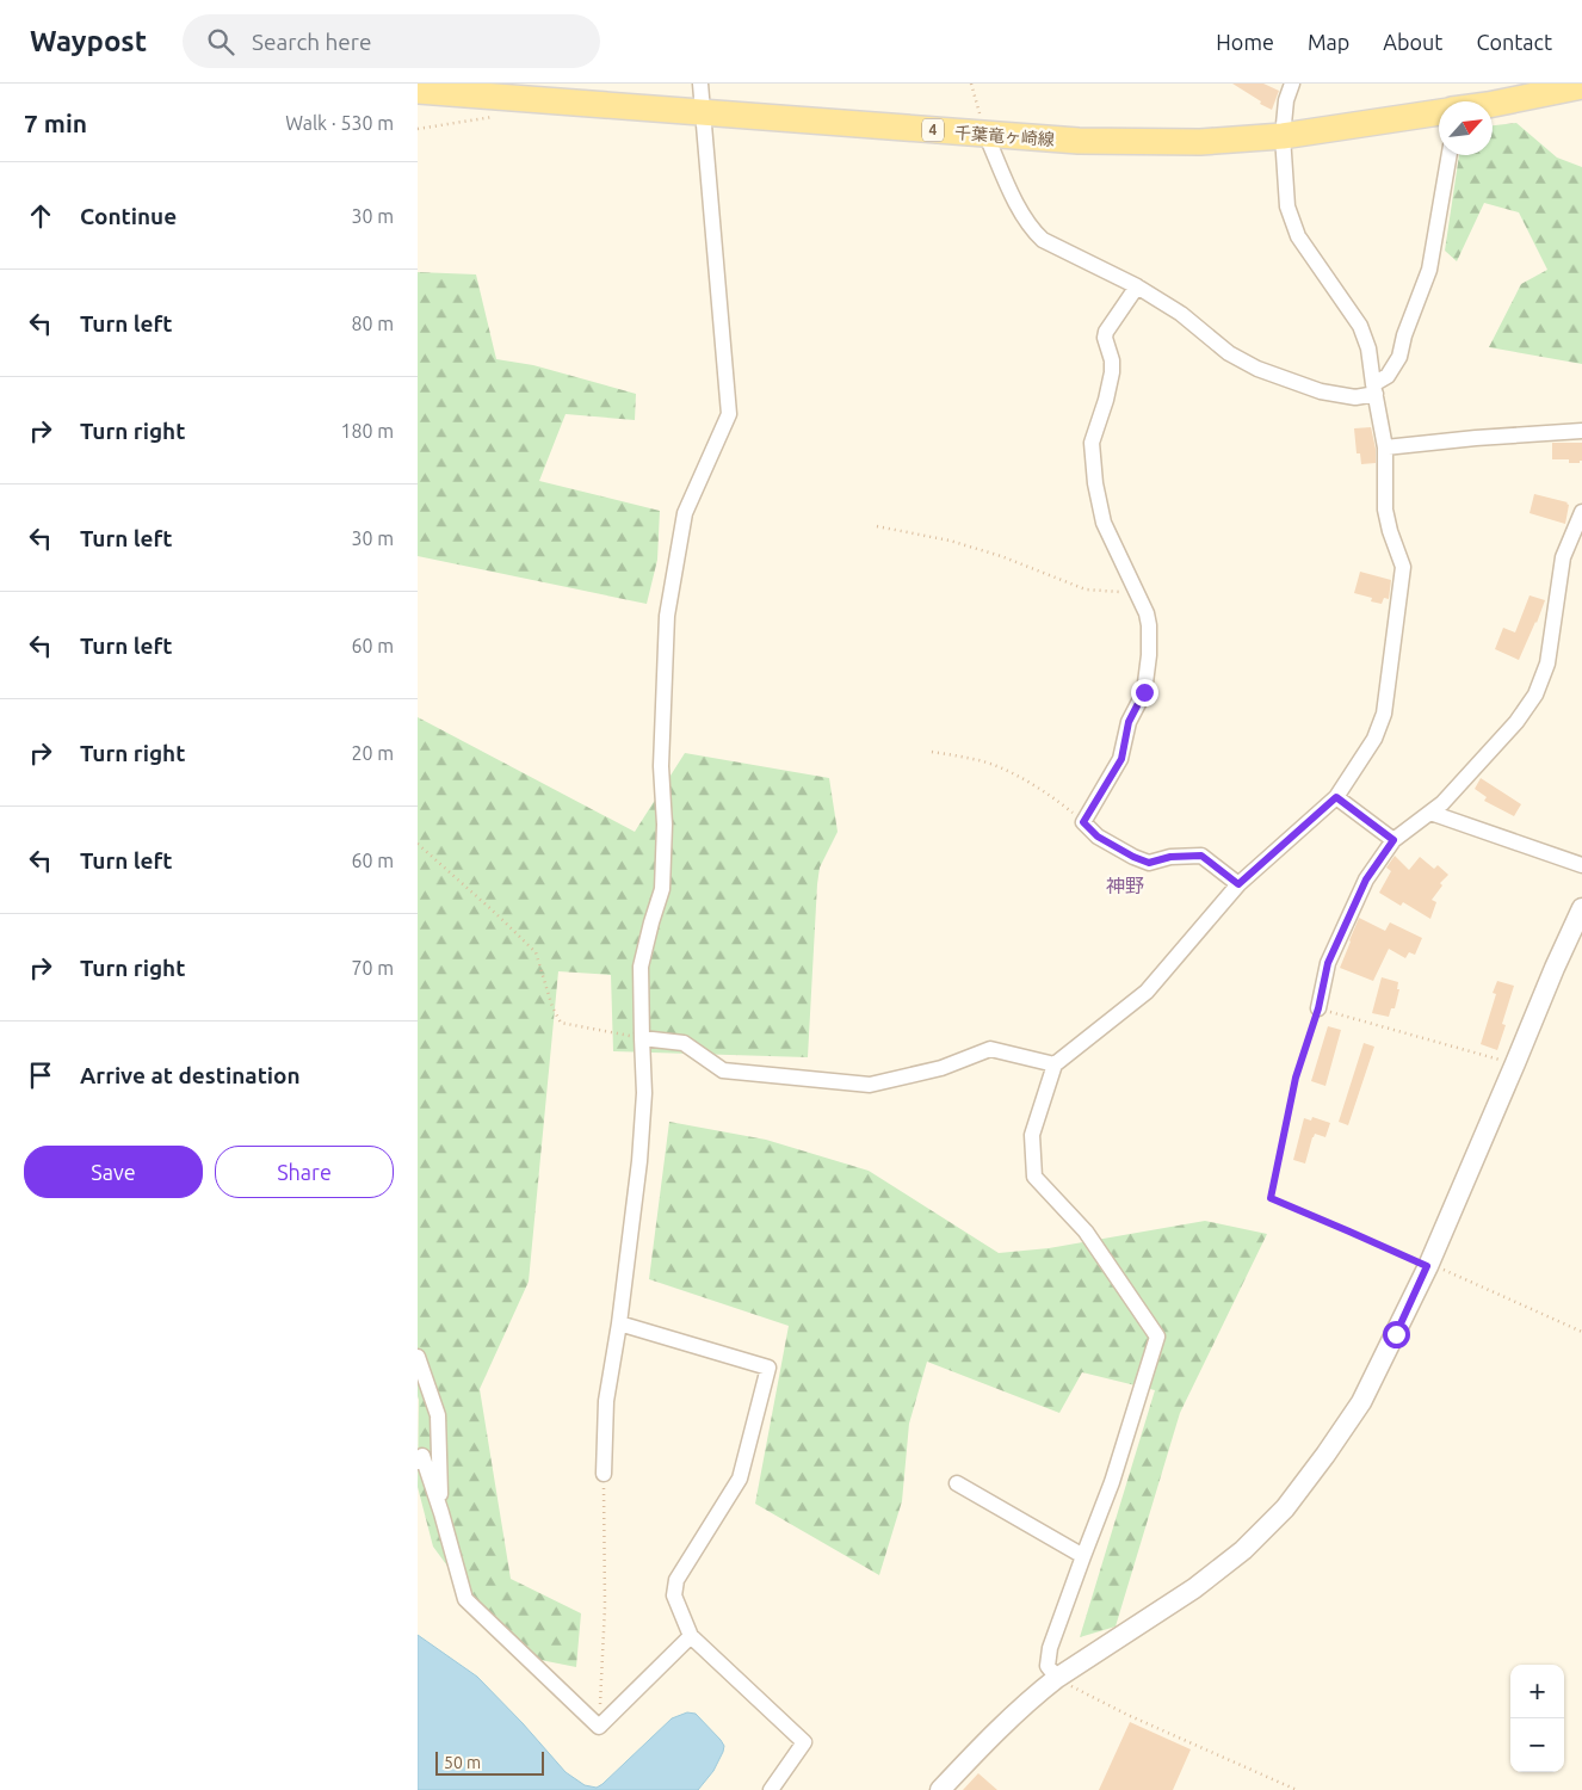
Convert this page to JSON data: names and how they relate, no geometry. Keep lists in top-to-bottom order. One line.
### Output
{"streets":{"main road":["4","千葉竜ヶ崎線"]},"districts":["神野"],"scale_bar":"50 m","north":"top right","page":{"header":"Waypost","search":"Search here","nav":["Home","Map","About","Contact"],"heading":["7 min","Walk · 530 m"],"list":[["Continue","30 m"],["Turn left","80 m"],["Turn right","180 m"],["Turn left","30 m"],["Turn left","60 m"],["Turn right","20 m"],["Turn left","60 m"],["Turn right","70 m"],"Arrive at destination"],"buttons":["Save","Share"],"map_buttons":["+","−"],"scale":"50 m"}}
